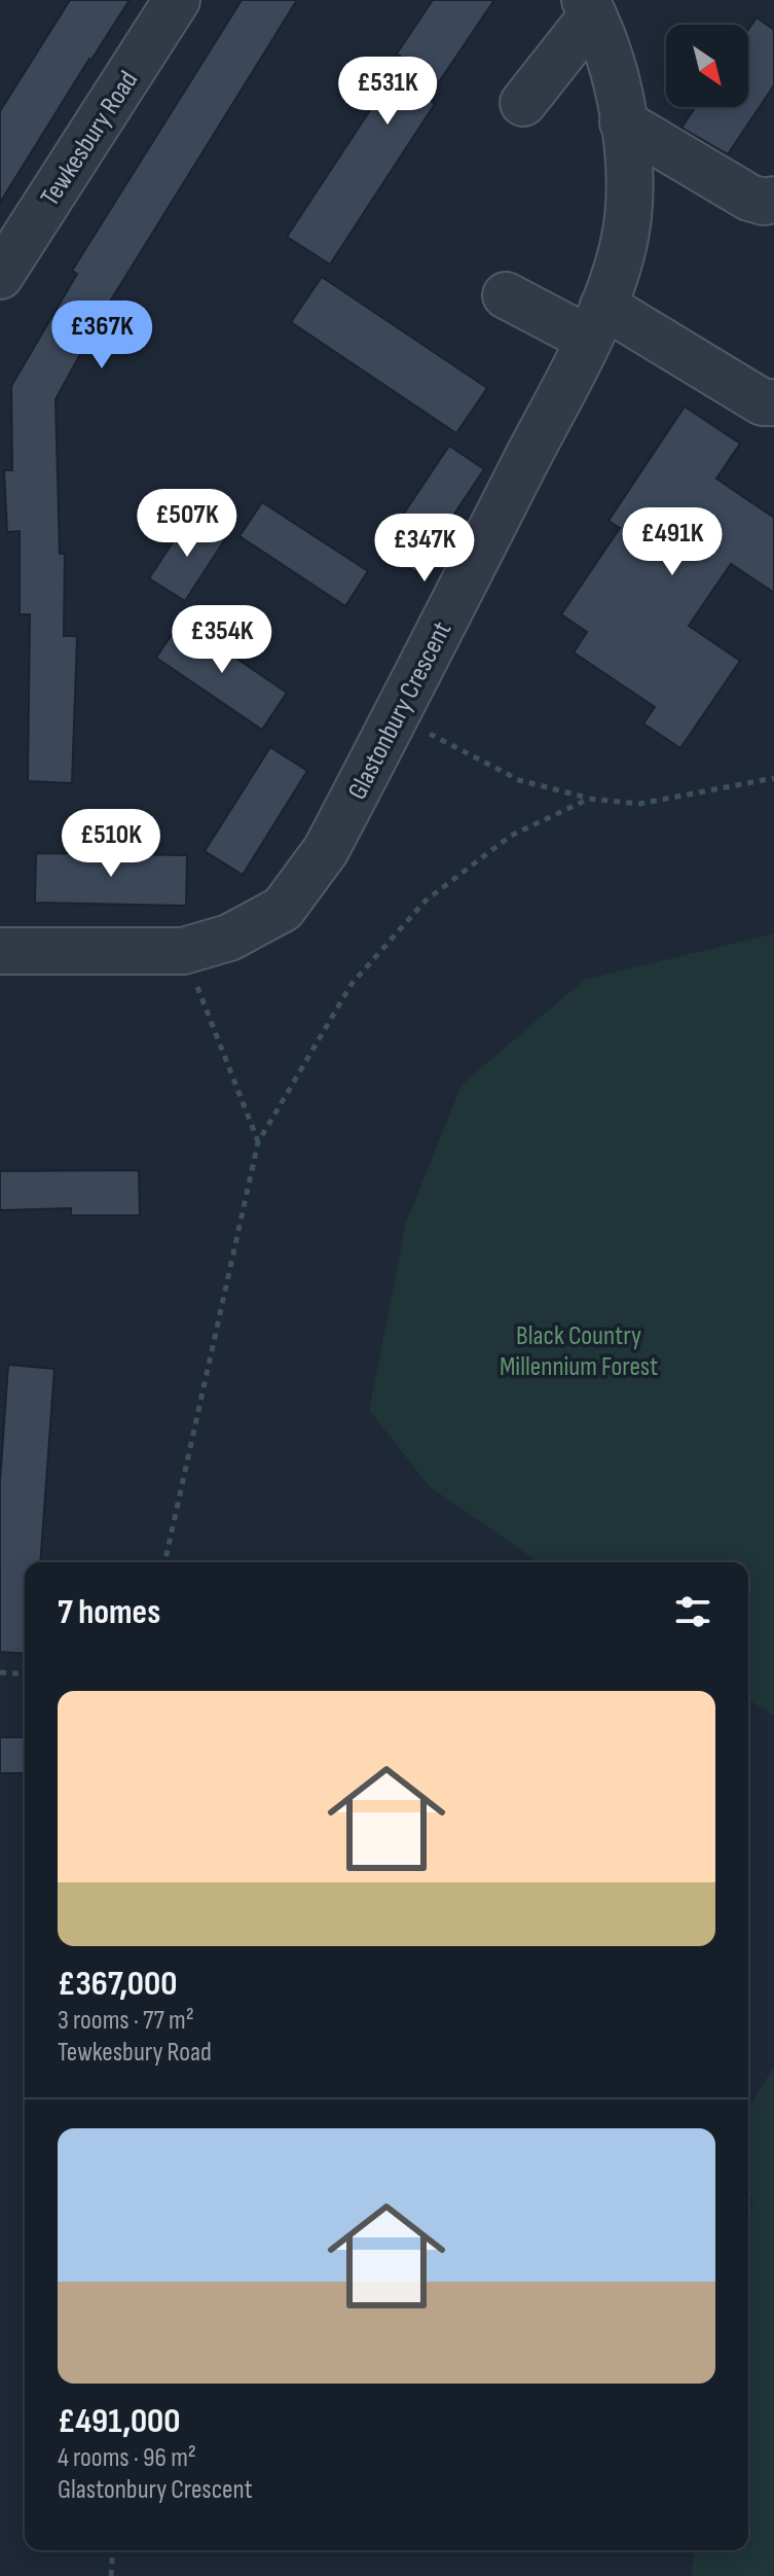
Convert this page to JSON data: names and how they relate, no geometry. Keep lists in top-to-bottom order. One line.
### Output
{"streets":{"street":["Tewkesbury Road","Glastonbury Crescent"]},"parks":["Black Country Millennium Forest"],"north":"bottom right","page":{"price":["£531K","£367K","£507K","£491K","£347K","£354K","£510K"],"heading":"7 homes","list":[{"name":"£367,000","note":"3 rooms · 77 m² · Tewkesbury Road"},{"name":"£491,000","note":"4 rooms · 96 m² · Glastonbury Crescent"}]}}
